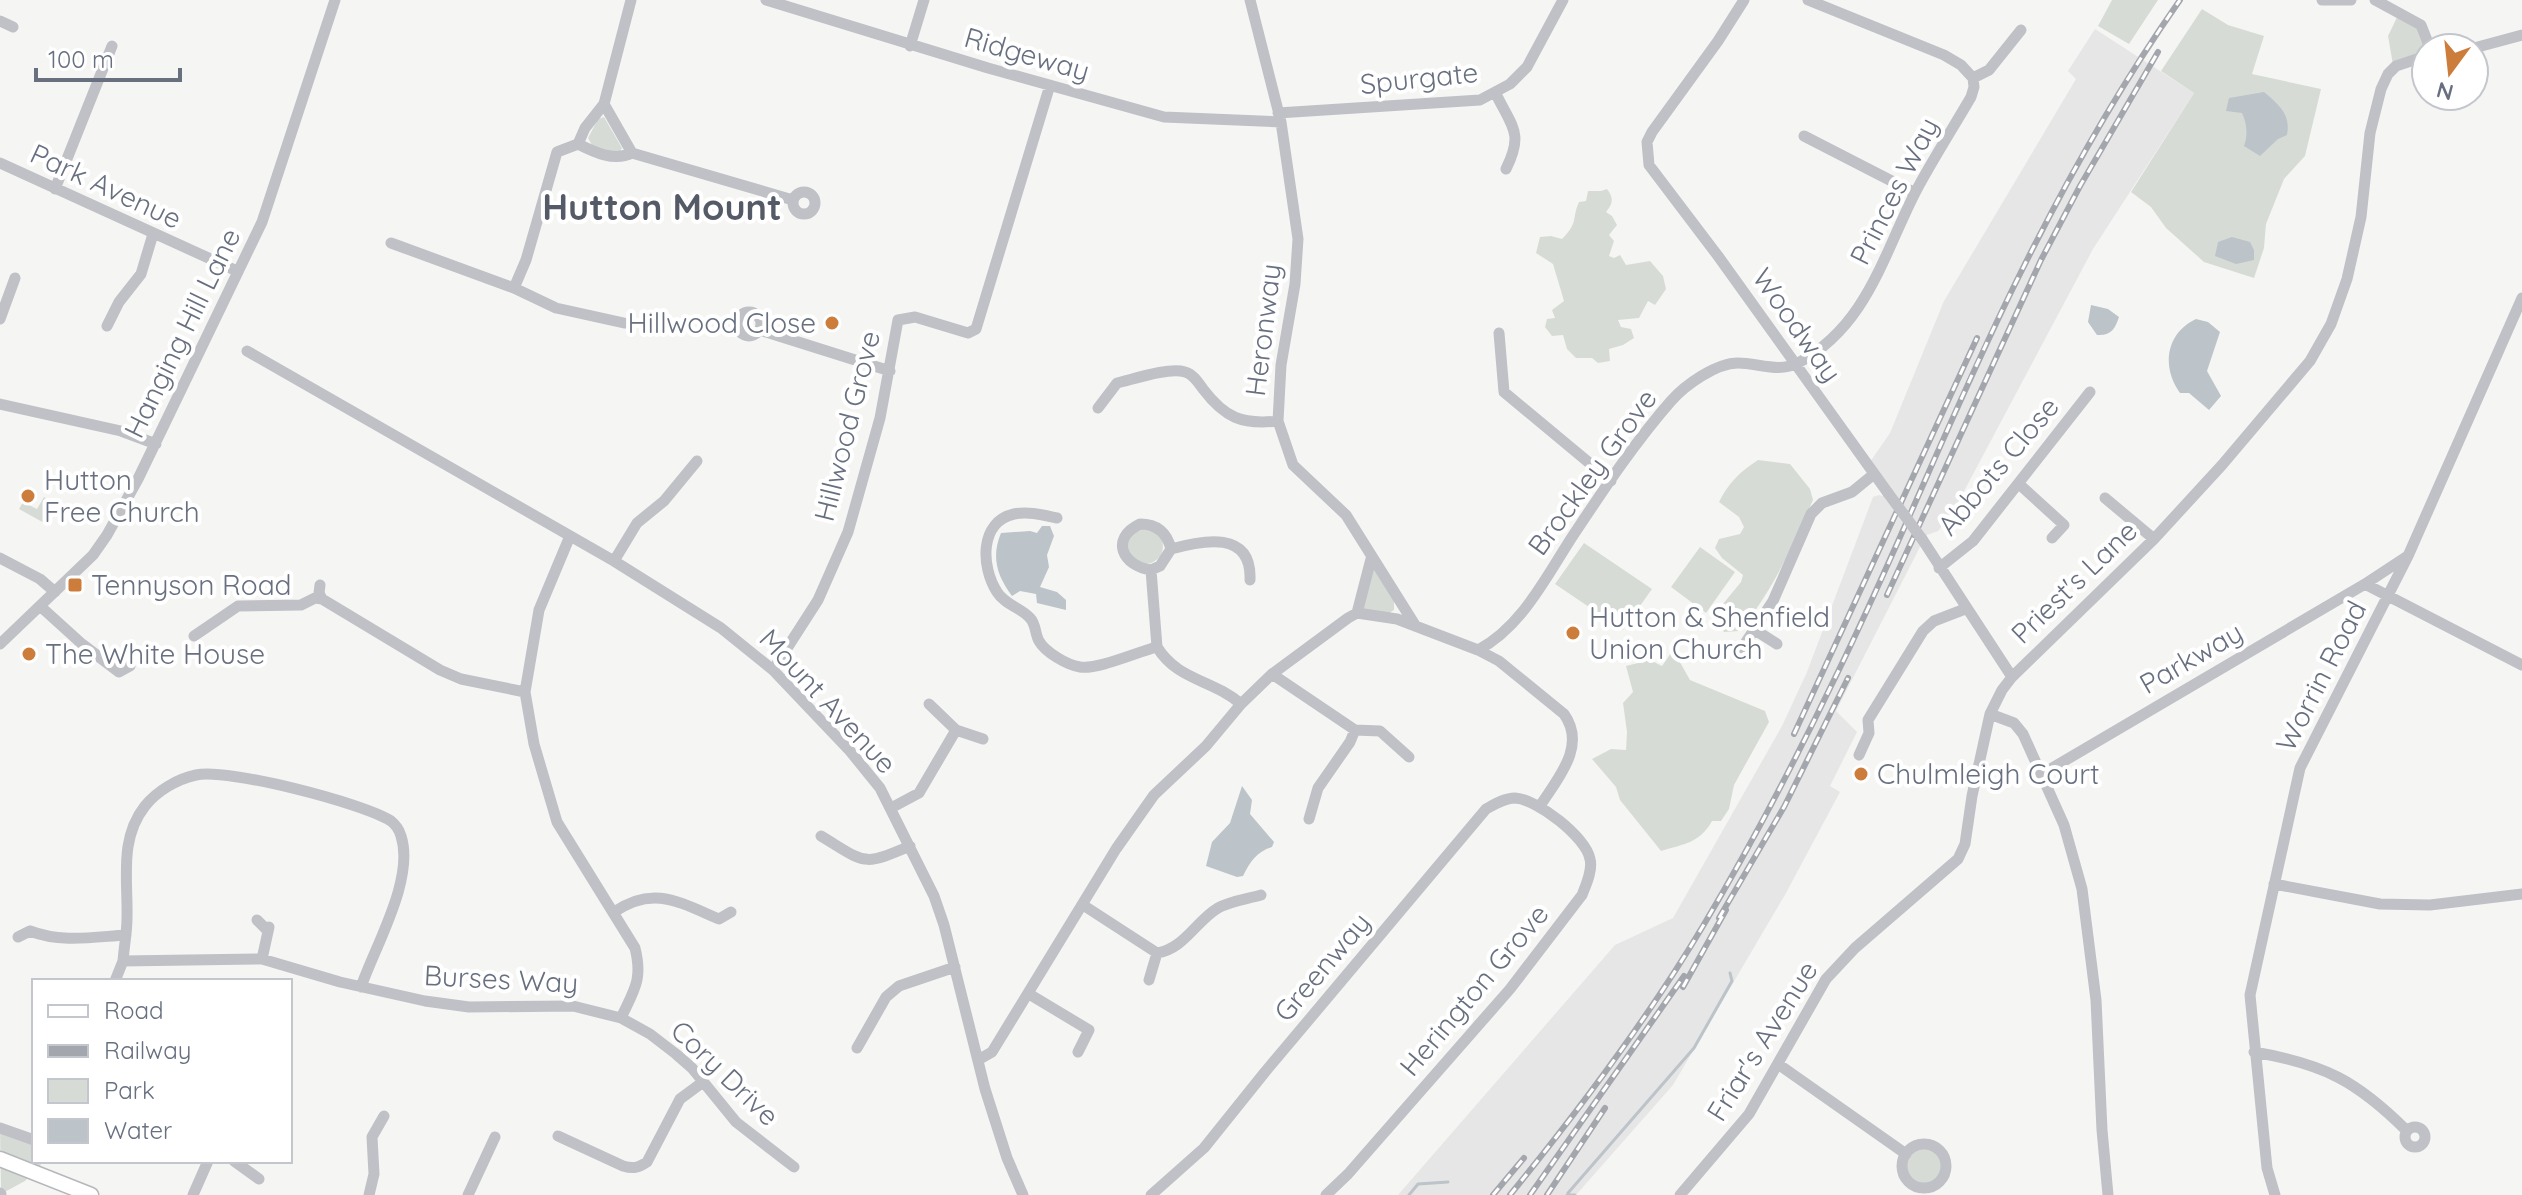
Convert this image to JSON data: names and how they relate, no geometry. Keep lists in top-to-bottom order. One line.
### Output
{"streets":{"street":["Ridgeway","Spurgate","Park Avenue","Princes Way","Woodway","Heronway","Hanging Hill Lane","Hillwood Grove","Abbots Close","Brockley Grove","Priest's Lane","Parkway","Worrin Road","Mount Avenue","Greenway","Burses Way","Herington Grove","Friar's Avenue","Cory Drive"]},"crossings":[["Ridgeway","Spurgate"],["Ridgeway","Heronway"],["Ridgeway","Hillwood Grove"],["Spurgate","Heronway"],["Park Avenue","Hanging Hill Lane"],["Princes Way","Woodway"],["Princes Way","Brockley Grove"],["Woodway","Abbots Close"],["Woodway","Brockley Grove"],["Woodway","Priest's Lane"],["Hillwood Grove","Mount Avenue"],["Priest's Lane","Friar's Avenue"],["Parkway","Worrin Road"],["Greenway","Herington Grove"],["Burses Way","Cory Drive"]],"districts":["Hutton Mount"],"places":{"other":["Hillwood Close","Hutton Free Church","Hutton & Shenfield Union Church","The White House","Chulmleigh Court"],"transit":["Tennyson Road"]},"legend":["Road","Railway","Park","Water"],"scale_bar":"100 m","north":"bottom"}
